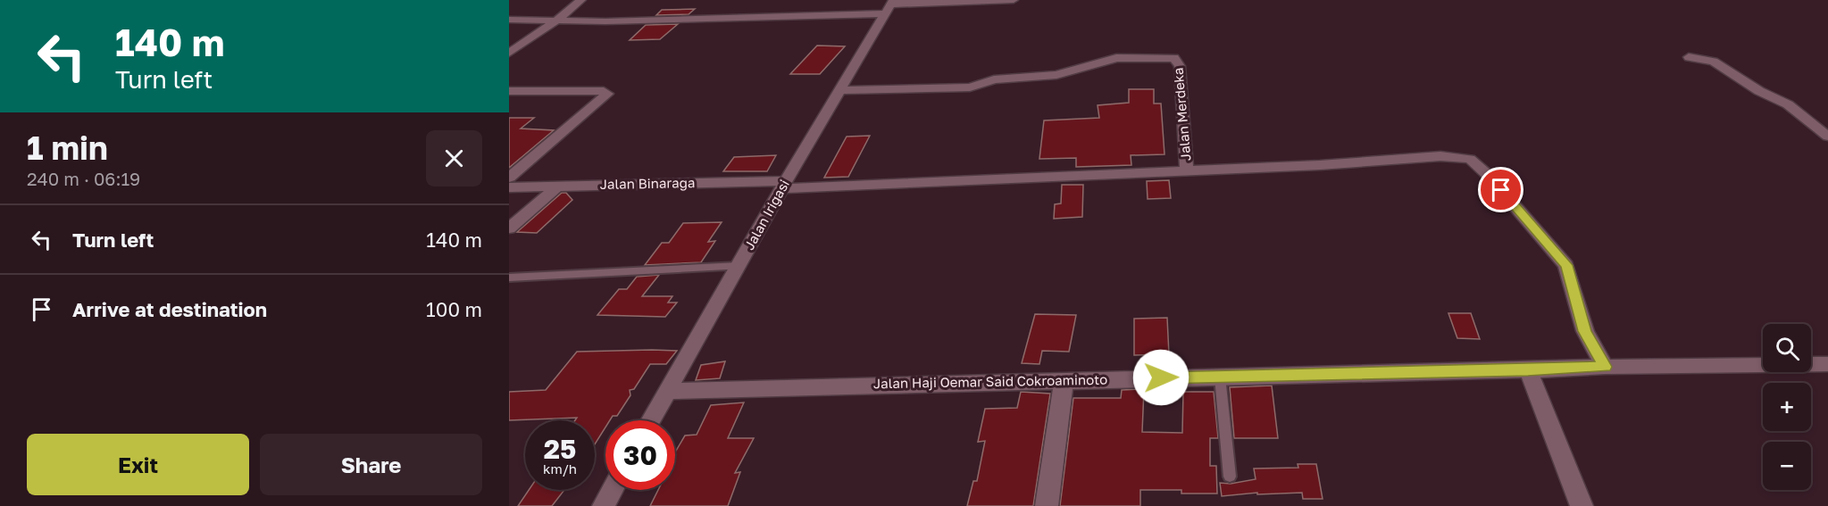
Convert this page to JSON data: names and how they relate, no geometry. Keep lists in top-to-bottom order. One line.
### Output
{"streets":{"street":["Jalan Merdeka","Jalan Binaraga","Jalan Irigasi","Jalan Haji Oemar Said Cokroaminoto"]},"crossings":[["Jalan Merdeka","Jalan Binaraga"],["Jalan Merdeka","Jalan Irigasi"],["Jalan Binaraga","Jalan Irigasi"],["Jalan Irigasi","Jalan Haji Oemar Said Cokroaminoto"]],"page":{"turn":["140 m","Turn left"],"heading":["1 min","240 m · 06:19"],"list":[{"name":"Turn left","value":"140 m"},{"name":"Arrive at destination","value":"100 m"}],"map_buttons":["+","−"],"speed":"25 km/h","limit":"30","buttons":["Exit","Share"]}}
